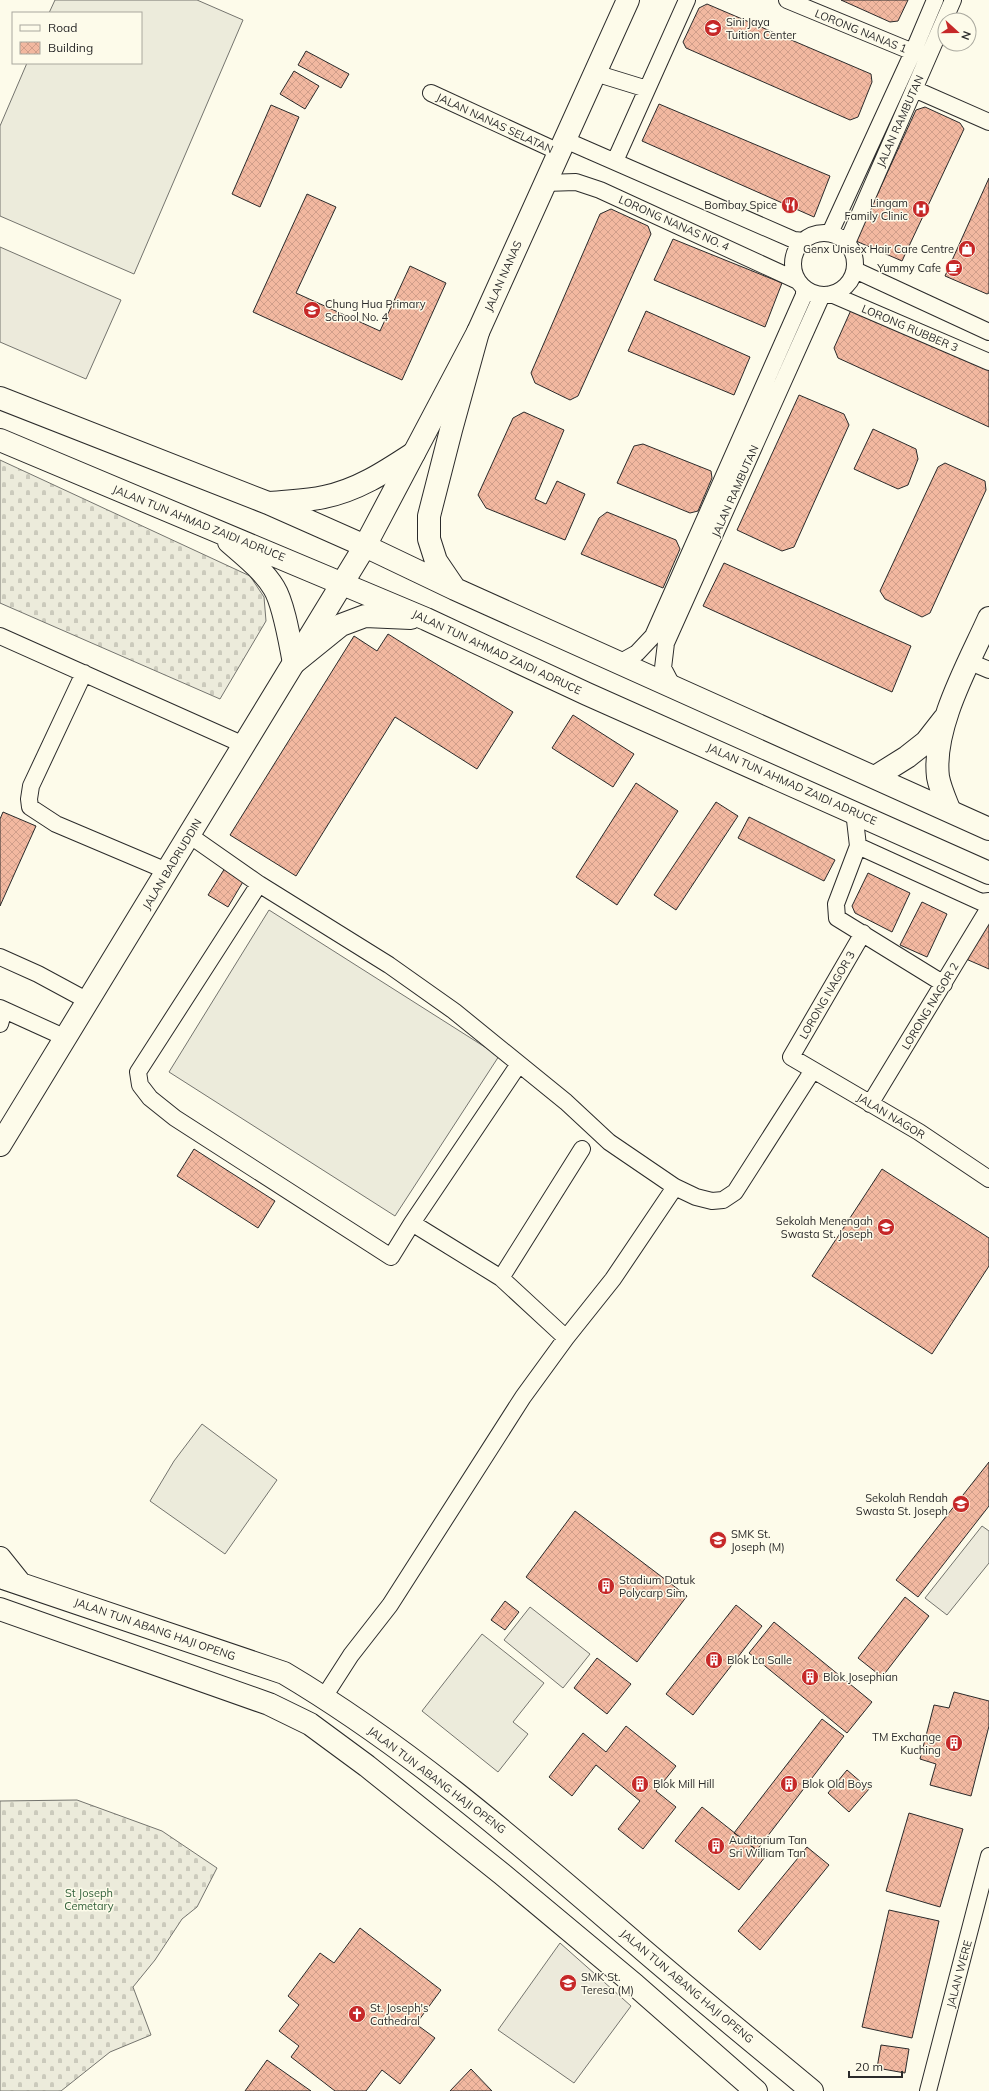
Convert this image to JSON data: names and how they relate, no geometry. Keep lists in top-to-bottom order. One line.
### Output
{"streets":{"main road":["JALAN NANAS","JALAN TUN AHMAD ZAIDI ADRUCE","JALAN BADRUDDIN","JALAN TUN ABANG HAJI OPENG"],"street":["LORONG NANAS 1","JALAN RAMBUTAN","JALAN NANAS SELATAN","LORONG NANAS NO. 4","LORONG RUBBER 3","LORONG NAGOR 3","LORONG NAGOR 2","JALAN NAGOR","JALAN WERE"]},"crossings":[["LORONG NANAS 1","JALAN RAMBUTAN"],["JALAN RAMBUTAN","LORONG NANAS NO. 4"],["JALAN RAMBUTAN","LORONG RUBBER 3"],["JALAN NANAS SELATAN","JALAN NANAS"],["LORONG NANAS NO. 4","JALAN NANAS"],["LORONG NANAS NO. 4","LORONG RUBBER 3"],["JALAN NANAS","JALAN TUN AHMAD ZAIDI ADRUCE"],["JALAN NANAS","JALAN BADRUDDIN"],["JALAN TUN AHMAD ZAIDI ADRUCE","JALAN BADRUDDIN"],["LORONG NAGOR 3","JALAN NAGOR"],["LORONG NAGOR 2","JALAN NAGOR"]],"parks":["St Joseph Cemetary"],"places":{"school or university":["Sini Jaya Tuition Center","Chung Hua Primary School No. 4","Sekolah Menengah Swasta St. Joseph","Sekolah Rendah Swasta St. Joseph","SMK St. Joseph (M)","SMK St. Teresa (M)"],"restaurant":["Bombay Spice"],"hospital":["Lingam Family Clinic"],"shop":["Genx Unisex Hair Care Centre"],"cafe":["Yummy Cafe"],"building":["Stadium Datuk Polycarp Sim","Blok La Salle","Blok Josephian","TM Exchange Kuching","Blok Mill Hill","Blok Old Boys","Auditorium Tan Sri William Tan"],"church":["St. Joseph's Cathedral"]},"legend":["Road","Building"],"scale_bar":"20 m","north":"right"}
